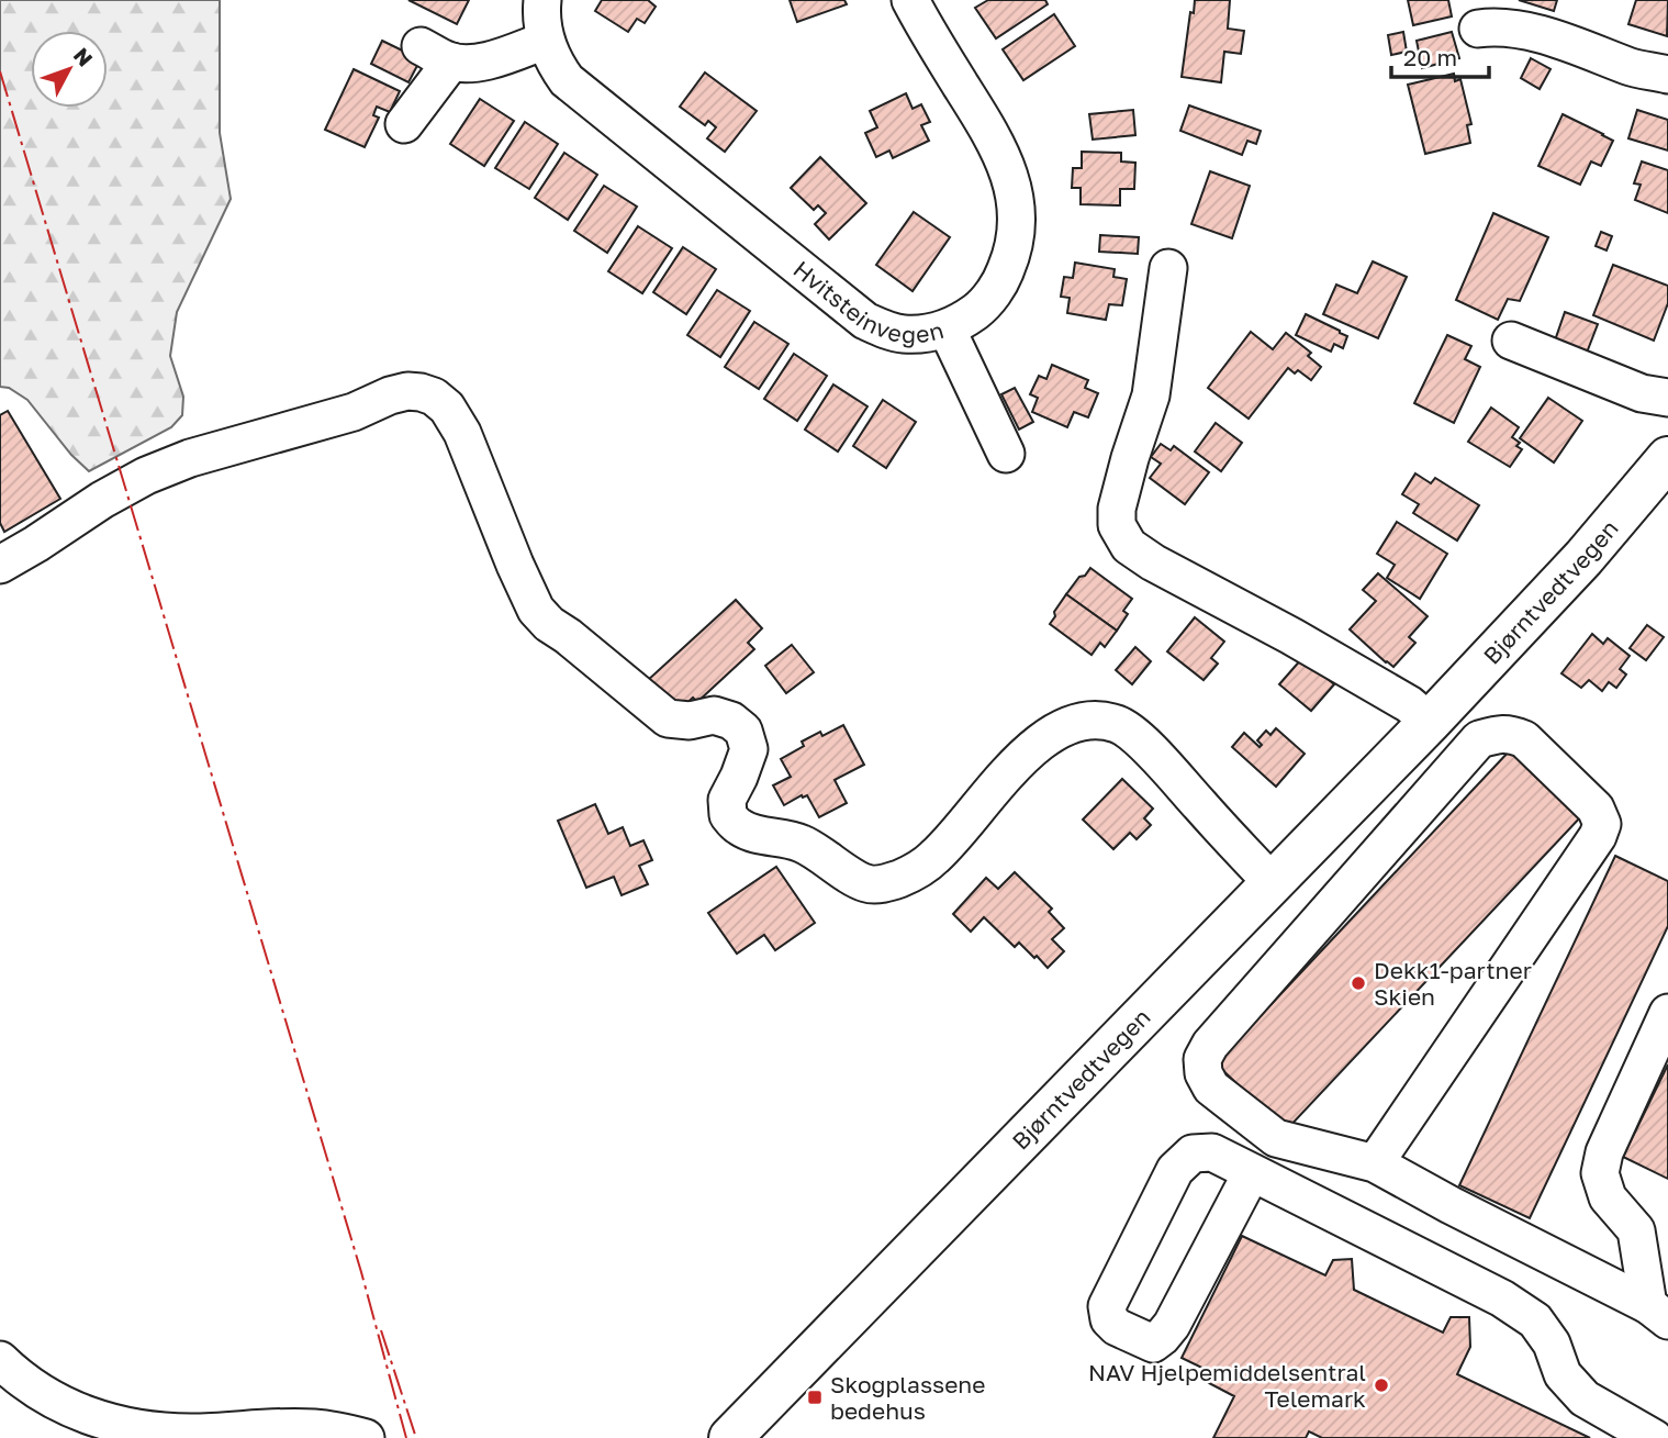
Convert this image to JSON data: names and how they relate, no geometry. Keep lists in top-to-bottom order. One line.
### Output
{"streets":{"main road":["Bjørntvedtvegen"],"street":["Hvitsteinvegen"]},"places":{"other":["Dekk1-partner Skien","NAV Hjelpemiddelsentral Telemark"],"transit":["Skogplassene bedehus"]},"scale_bar":"20 m","north":"top right"}
